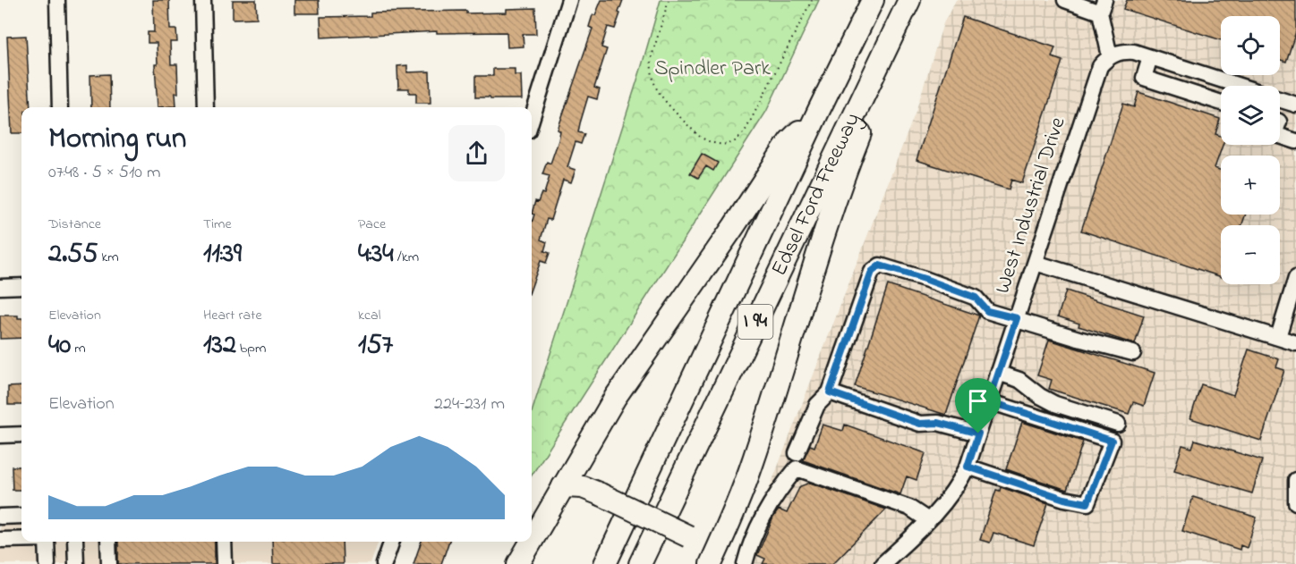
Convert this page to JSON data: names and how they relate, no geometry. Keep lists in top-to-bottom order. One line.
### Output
{"streets":{"highway":["Edsel Ford Freeway","I 94"],"street":["West Industrial Drive"]},"parks":["Spindler Park"],"page":{"map_buttons":["+","−"],"heading":["Morning run","07:48 · 5 × 510 m"],"stats":[["Distance","2.55 km"],["Time","11:39"],["Pace","4:34 /km"],["Elevation","40 m"],["Heart rate","132 bpm"],["kcal","157"]],"chart":["Elevation","224–231 m"]}}
